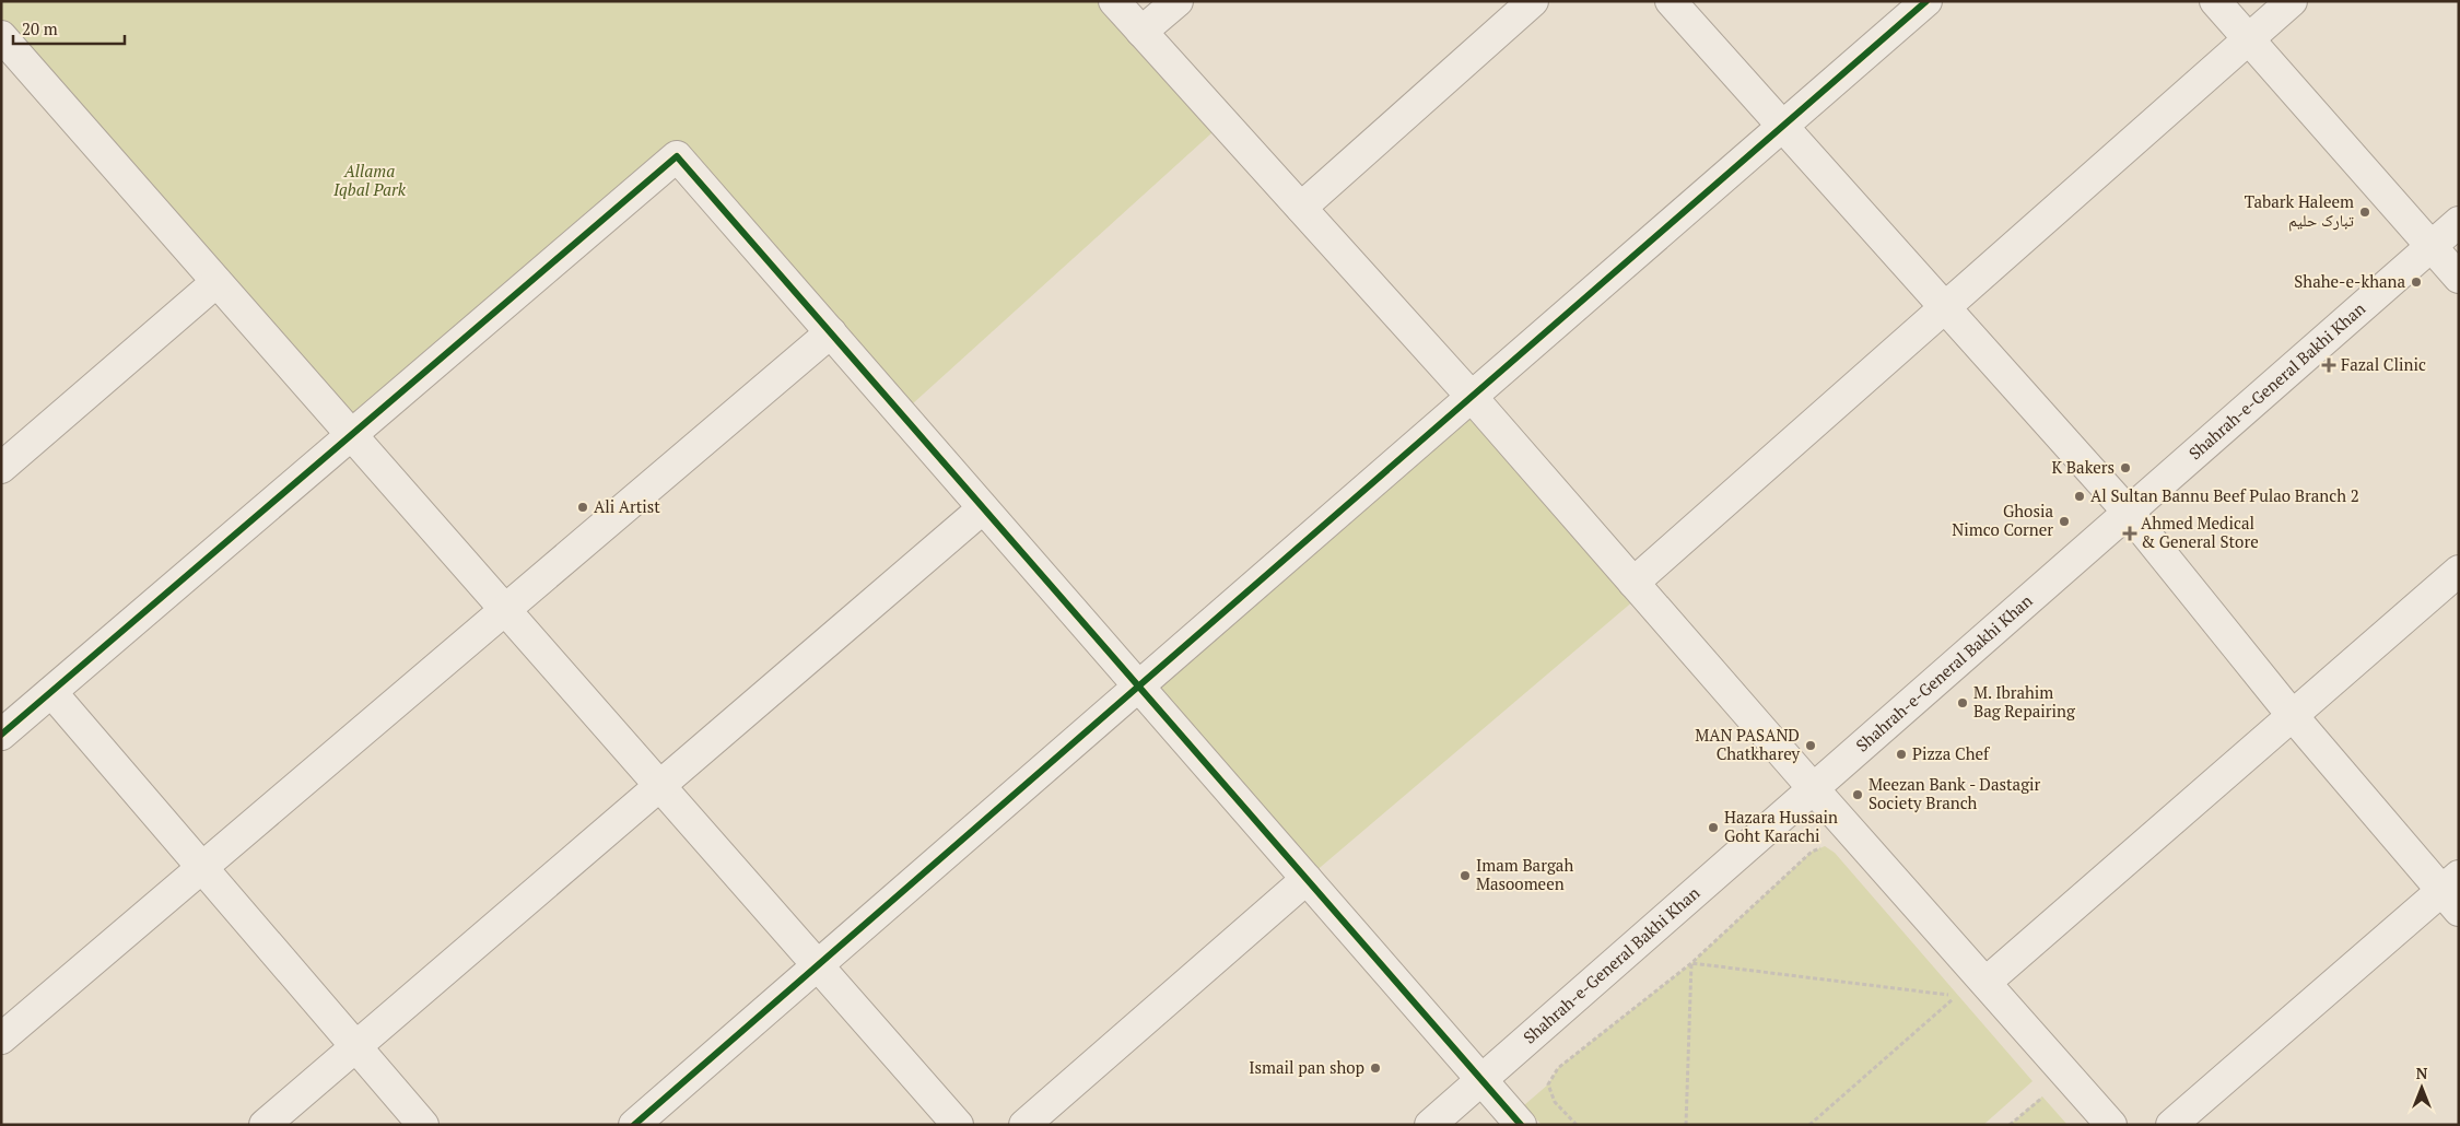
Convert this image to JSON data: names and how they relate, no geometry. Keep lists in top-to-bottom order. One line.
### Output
{"streets":{"street":["Shahrah-e-General Bakhi Khan"]},"parks":["Allama Iqbal Park"],"places":{"other":["Tabark Haleem تبارک حلیم","Shahe-e-khana","K Bakers","Al Sultan Bannu Beef Pulao Branch 2","Ali Artist","Ghosia Nimco Corner","M. Ibrahim Bag Repairing","MAN PASAND Chatkharey","Pizza Chef","Meezan Bank - Dastagir Society Branch","Hazara Hussain Goht Karachi","Imam Bargah Masoomeen","Ismail pan shop"],"health":["Fazal Clinic","Ahmed Medical & General Store"]},"scale_bar":"20 m","north":"top"}
